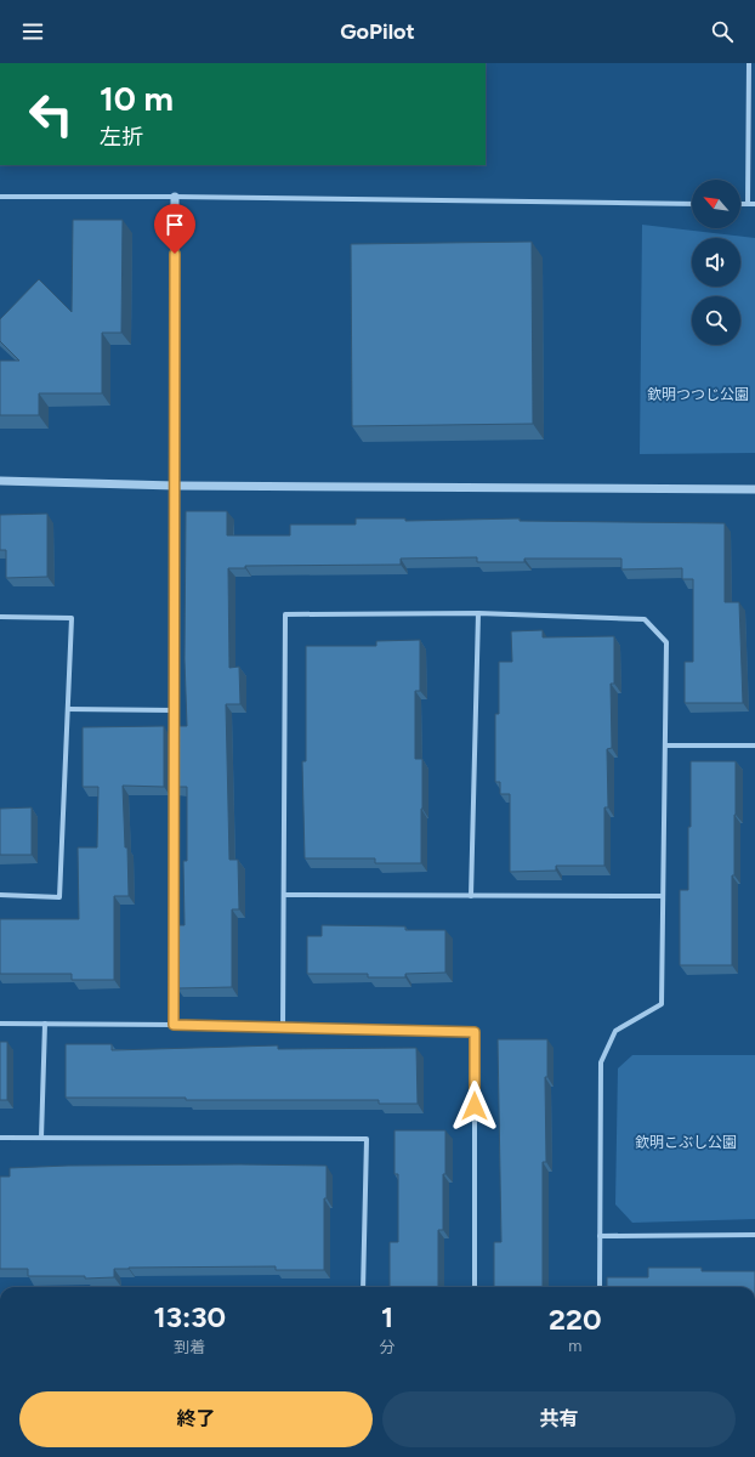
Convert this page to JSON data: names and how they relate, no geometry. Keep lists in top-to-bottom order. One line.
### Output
{"parks":["欽明つつじ公園","欽明こぶし公園"],"north":"top left","page":{"header":"GoPilot","turn":["10 m","左折"],"eta":["13:30","到着","1","分","220","m"],"buttons":["終了","共有"]}}
